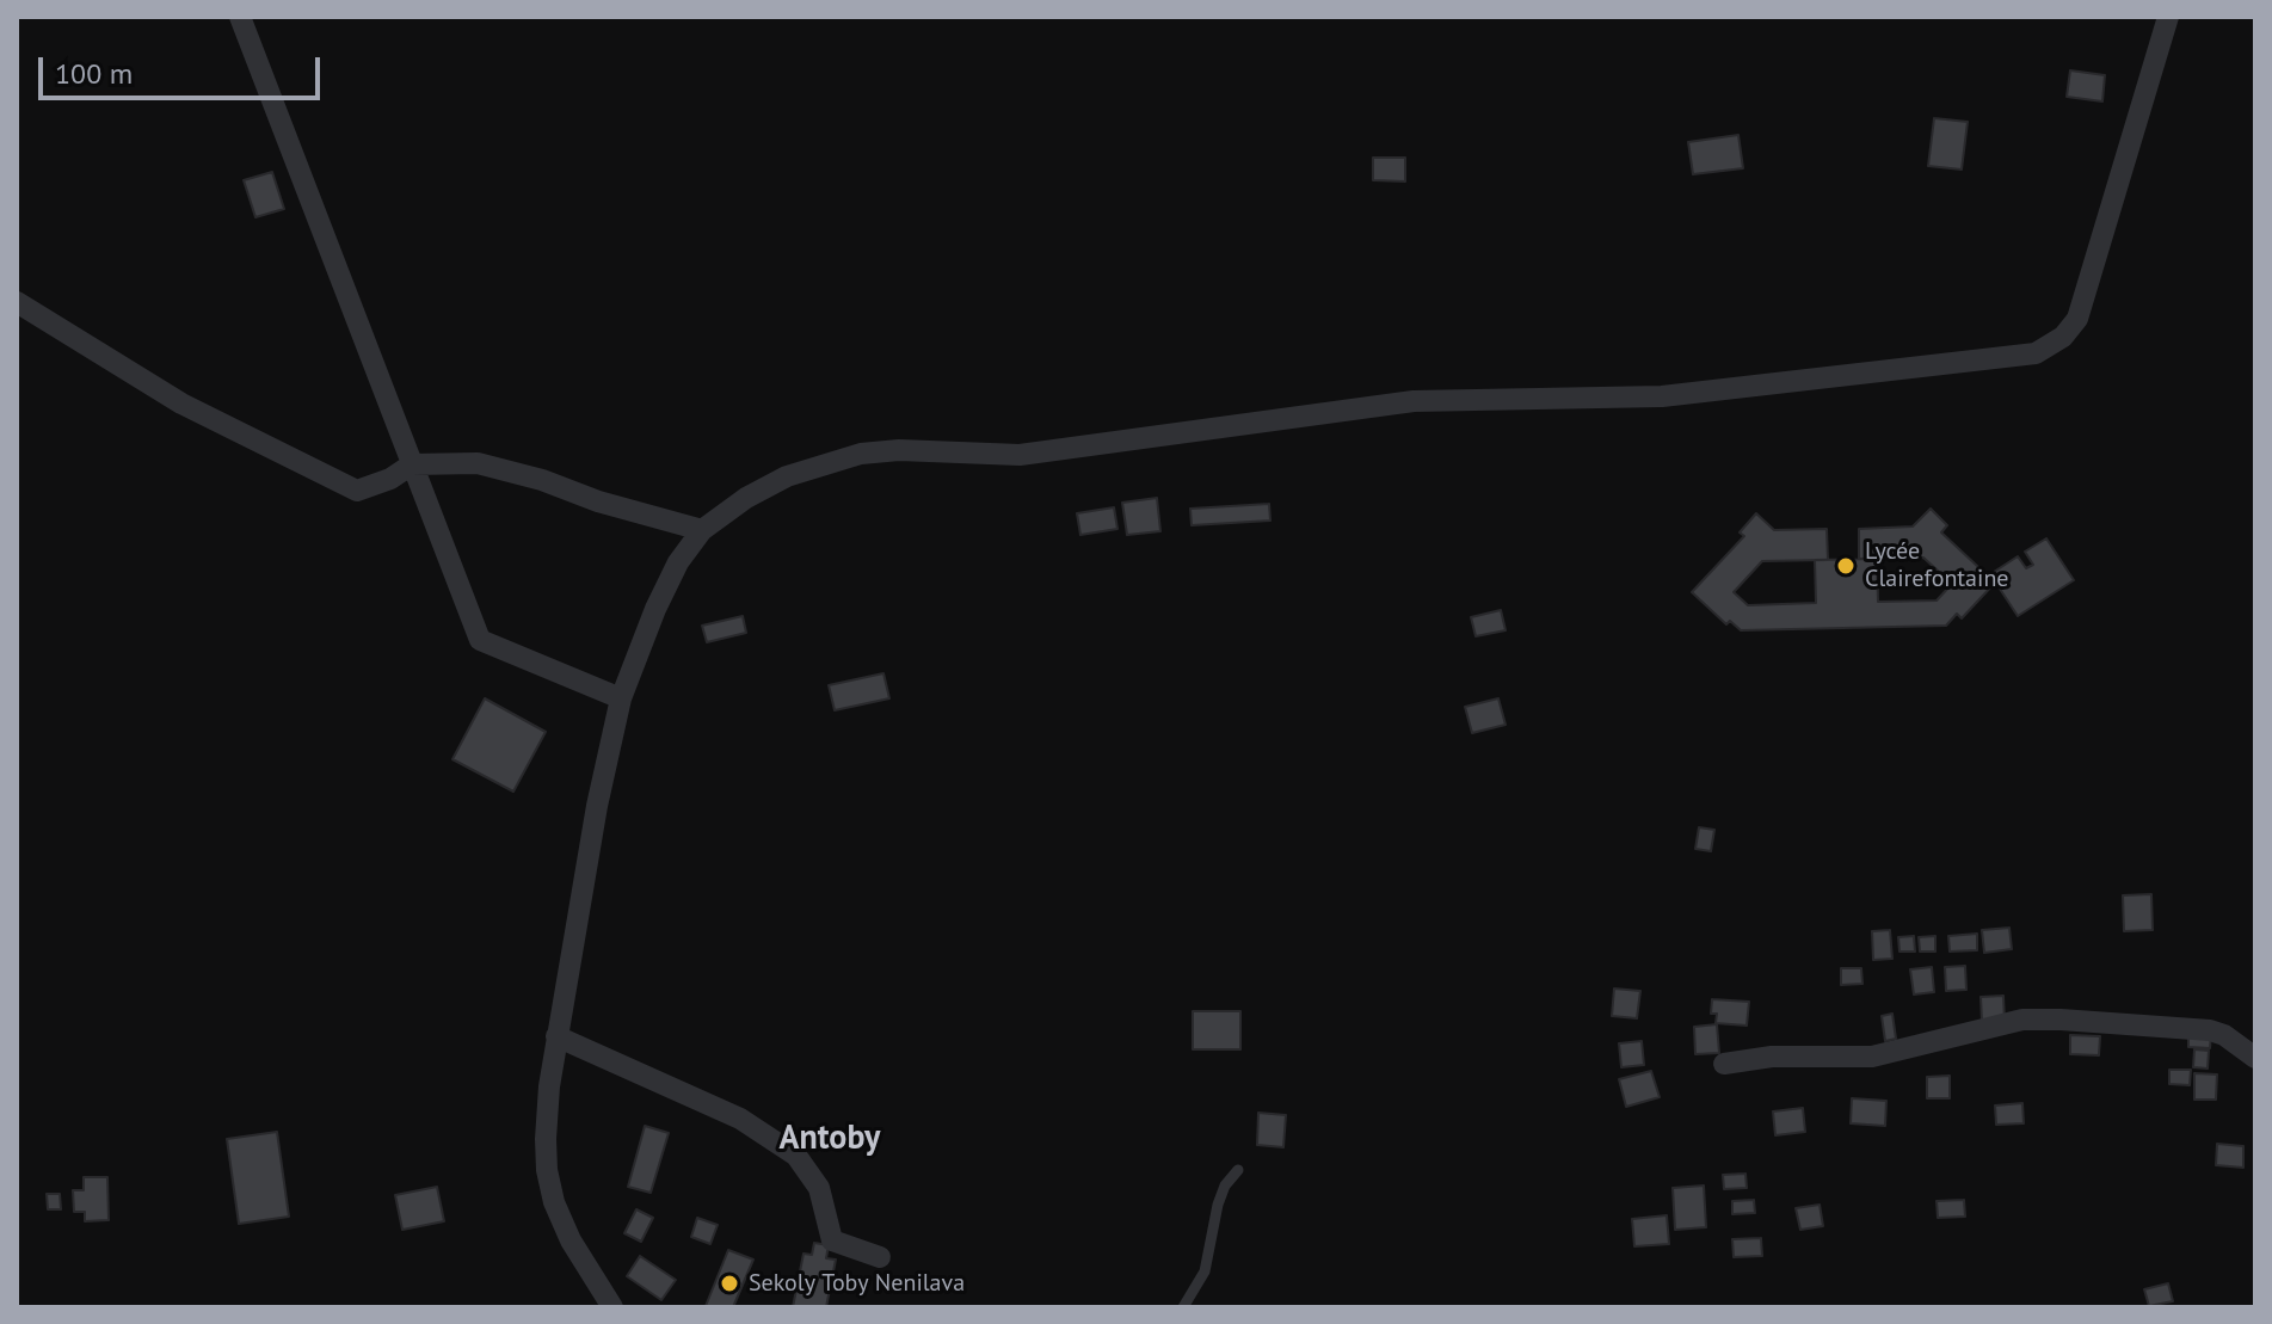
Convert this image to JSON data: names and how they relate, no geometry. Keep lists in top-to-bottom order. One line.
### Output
{"districts":["Antoby"],"places":["Lycée Clairefontaine","Sekoly Toby Nenilava"],"scale_bar":"100 m"}
